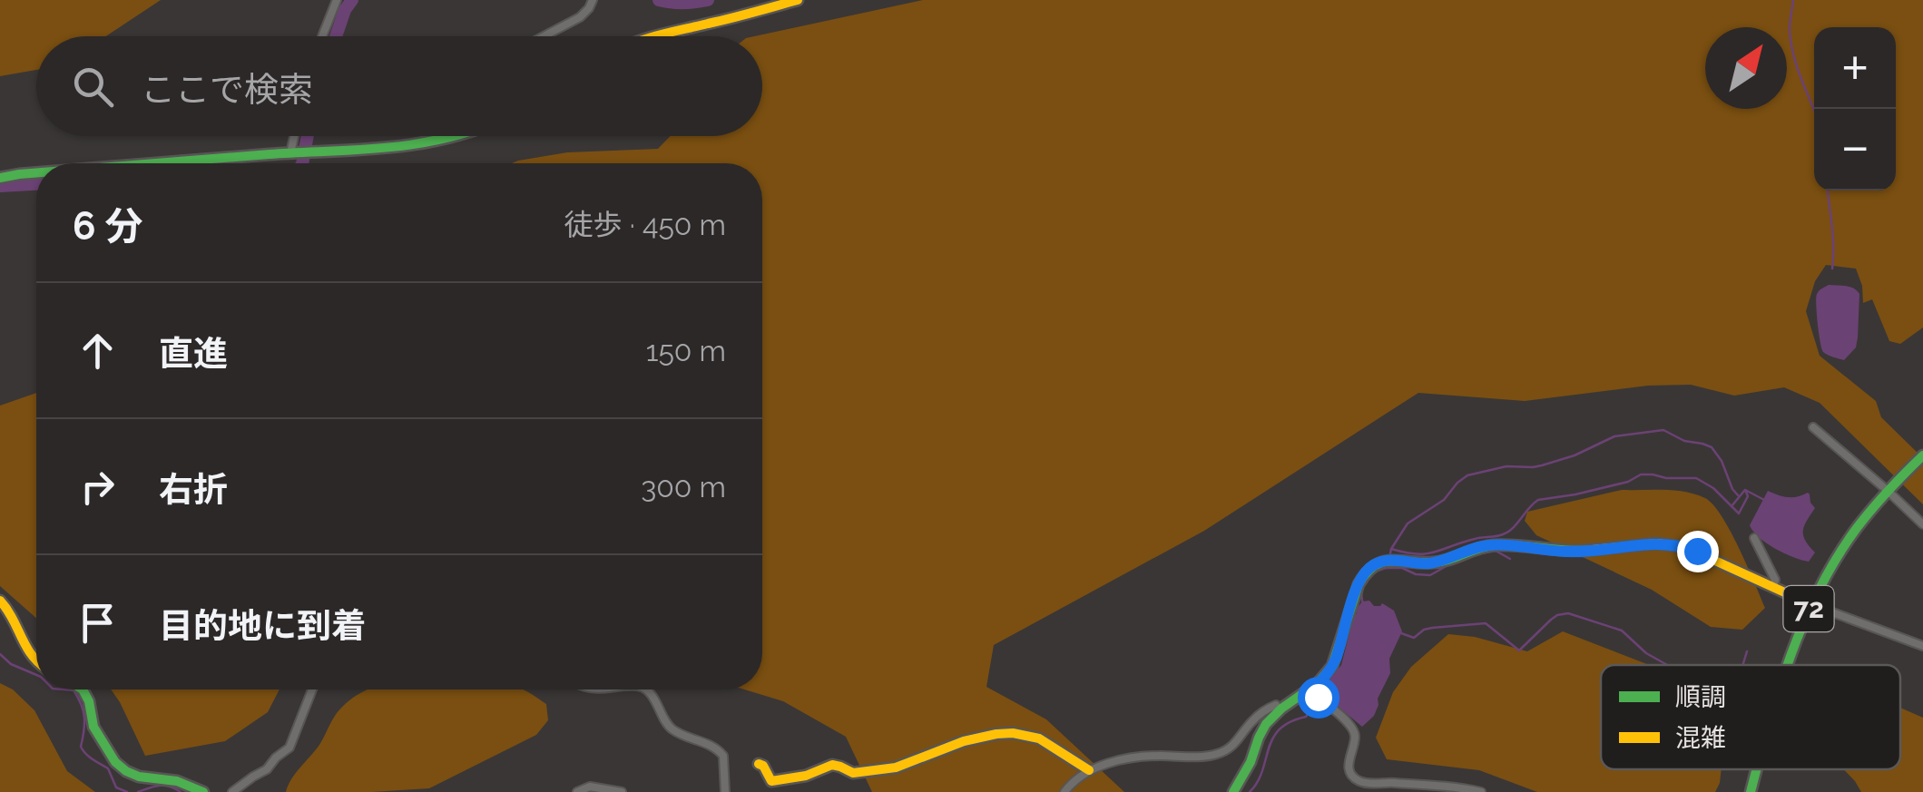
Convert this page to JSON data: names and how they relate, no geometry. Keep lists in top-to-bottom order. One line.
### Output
{"streets":{"main road":["72"]},"legend":["順調","混雑"],"north":"top right","page":{"map_buttons":["+","−"],"search":"ここで検索","heading":["6 分","徒歩 · 450 m"],"list":[["直進","150 m"],["右折","300 m"],"目的地に到着"]}}
